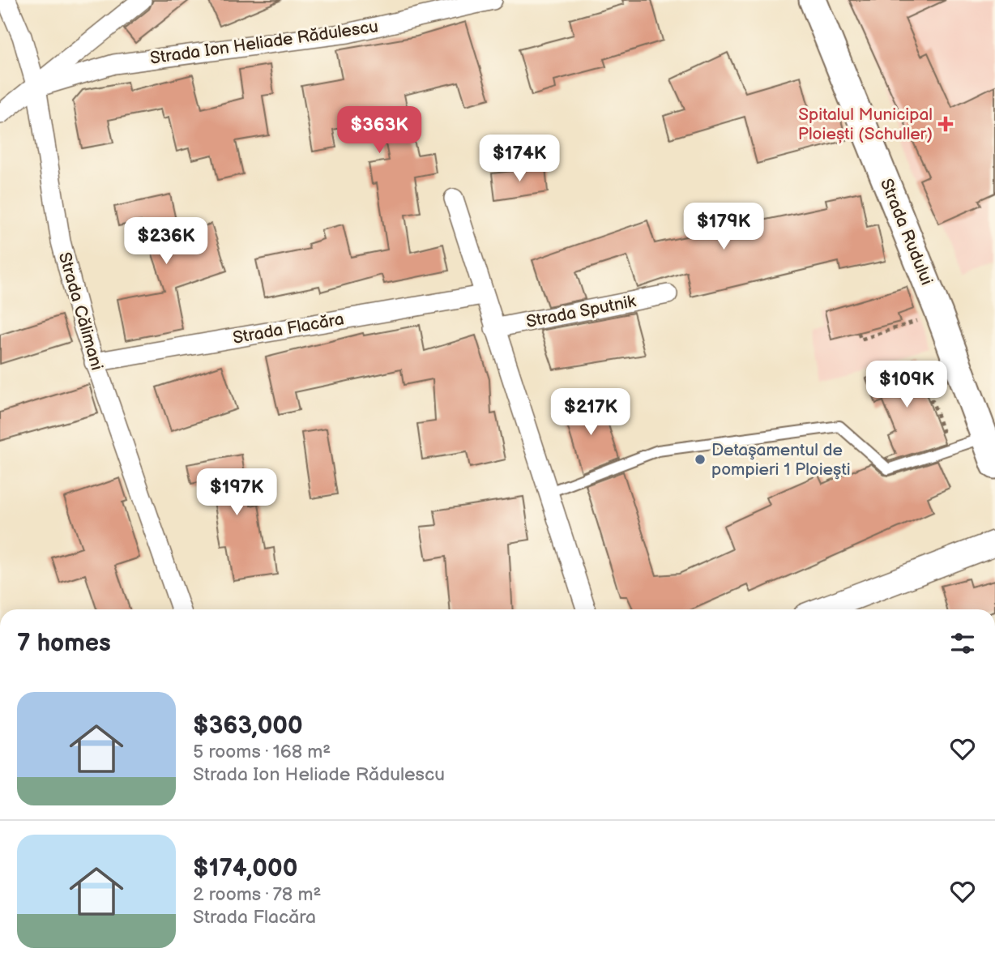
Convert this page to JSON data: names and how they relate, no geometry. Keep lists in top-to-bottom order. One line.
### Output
{"streets":{"main road":["Strada Rudului"],"street":["Strada Ion Heliade Rădulescu","Strada Călimani","Strada Sputnik","Strada Flacăra"]},"crossings":[["Strada Ion Heliade Rădulescu","Strada Călimani"],["Strada Călimani","Strada Flacăra"]],"places":{"health":["Spitalul Municipal Ploiești (Schuller)"],"other":["Detaşamentul de pompieri 1 Ploieşti"]},"page":{"price":["$363K","$174K","$179K","$236K","$109K","$217K","$197K"],"heading":"7 homes","list":[{"name":"$363,000","note":"5 rooms · 168 m² · Strada Ion Heliade Rădulescu"},{"name":"$174,000","note":"2 rooms · 78 m² · Strada Flacăra"}]}}
